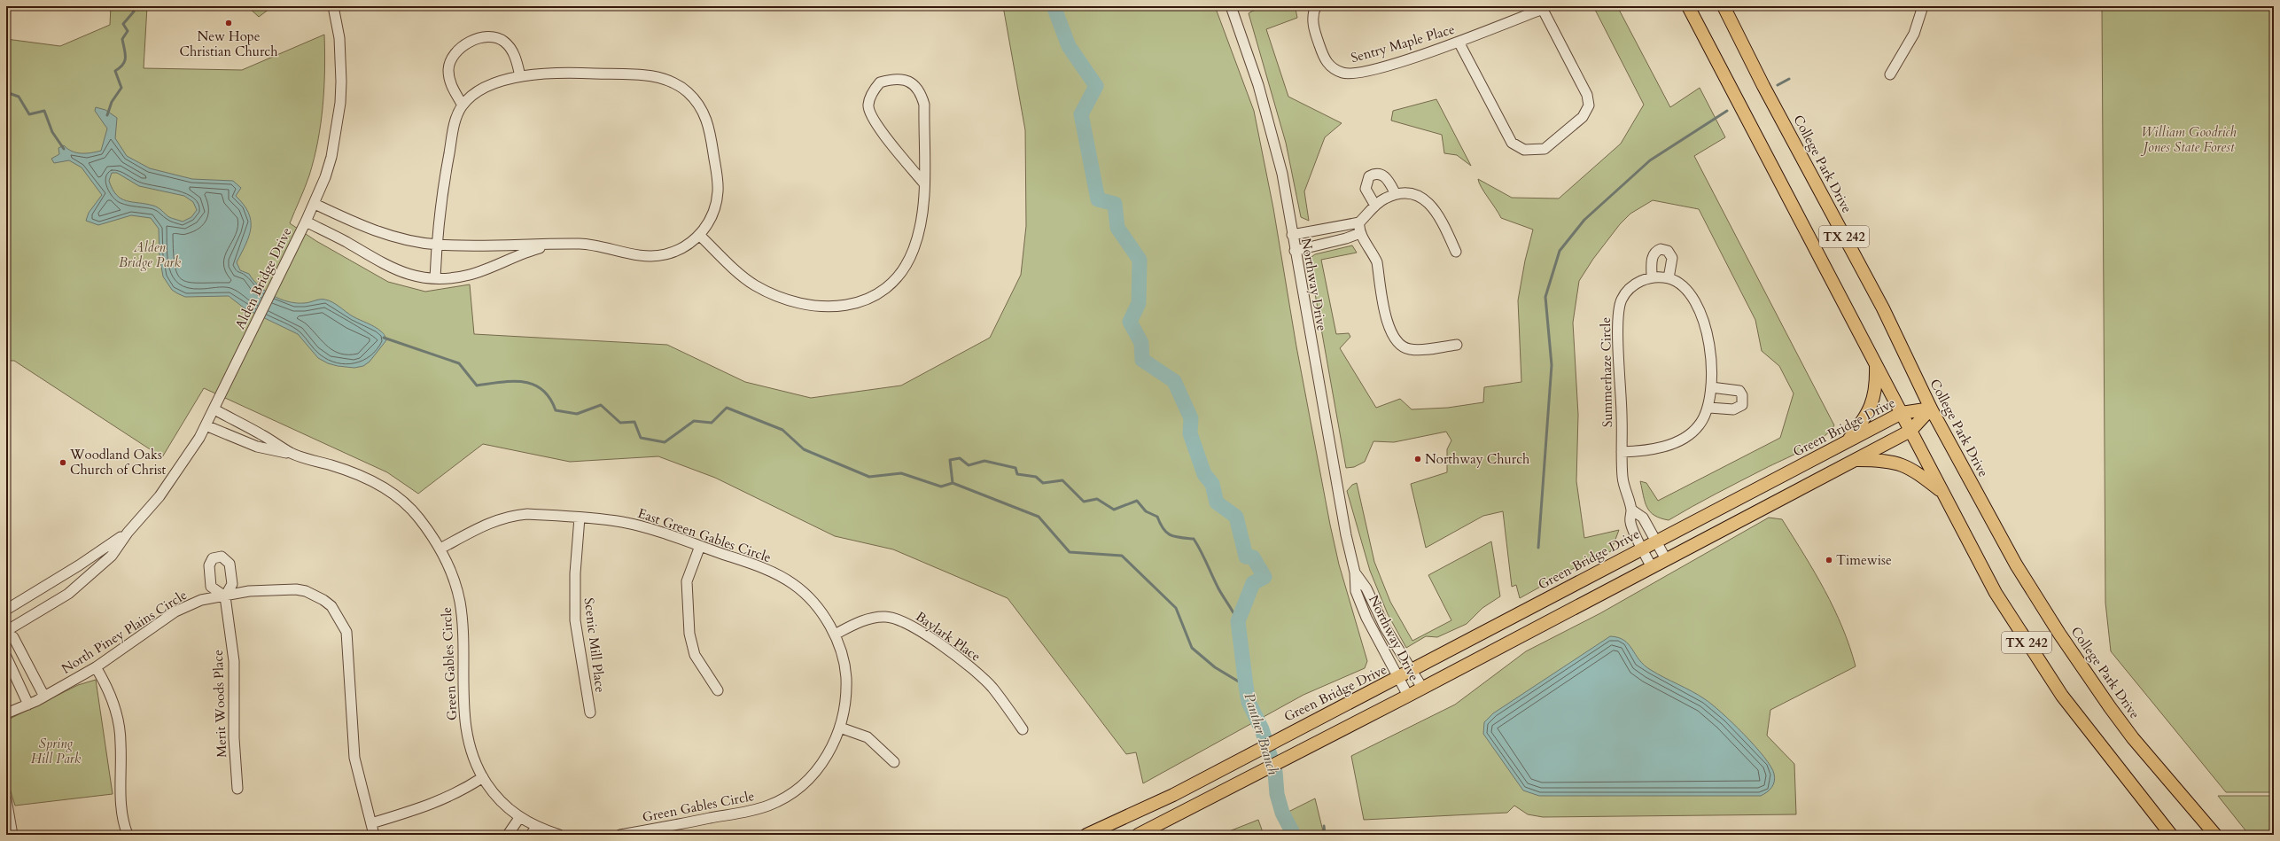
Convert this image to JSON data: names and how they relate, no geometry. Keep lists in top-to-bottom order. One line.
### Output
{"streets":{"main road":["College Park Drive","TX 242","Green Bridge Drive"],"street":["Sentry Maple Place","Alden Bridge Drive","Northway Drive","Summerhaze Circle","East Green Gables Circle","North Piney Plains Circle","Baylark Place","Scenic Mill Place","Green Gables Circle","Merit Woods Place"]},"crossings":[["College Park Drive","Green Bridge Drive"],["TX 242","Green Bridge Drive"],["Alden Bridge Drive","Green Gables Circle"],["Northway Drive","Green Bridge Drive"],["Summerhaze Circle","Green Bridge Drive"],["East Green Gables Circle","Baylark Place"],["East Green Gables Circle","Scenic Mill Place"],["East Green Gables Circle","Green Gables Circle"],["North Piney Plains Circle","Merit Woods Place"],["Baylark Place","Green Gables Circle"]],"water":["Panther Branch"],"parks":["William Goodrich Jones State Forest","Alden Bridge Park","Spring Hill Park"],"places":["New Hope Christian Church","Northway Church","Woodland Oaks Church of Christ","Timewise"]}
